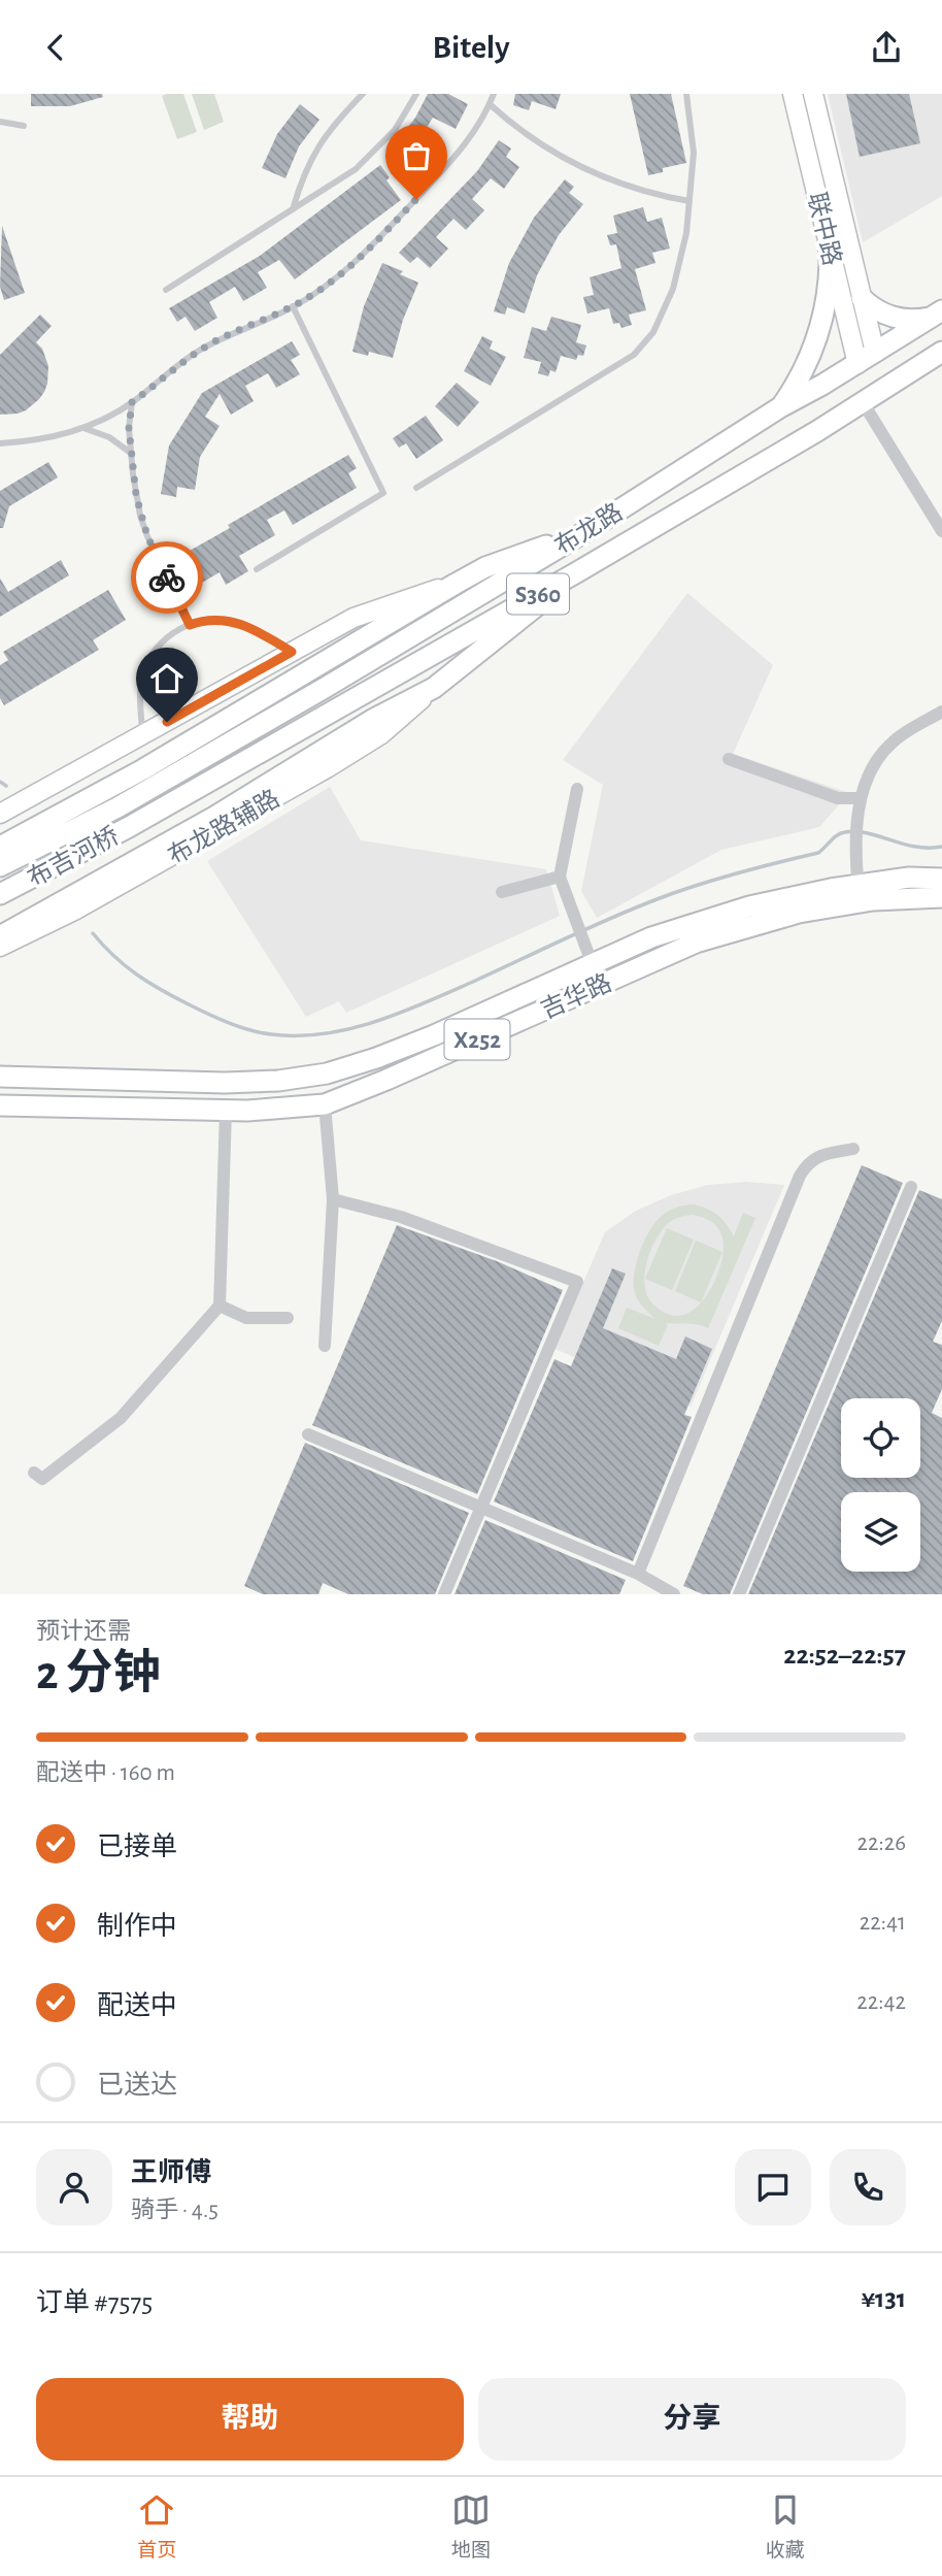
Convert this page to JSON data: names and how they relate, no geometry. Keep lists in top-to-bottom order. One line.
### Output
{"streets":{"main road":["联中路","布龙路","S360","布龙路辅路","布吉河桥","吉华路","X252"]},"crossings":[["联中路","布龙路"],["布龙路","布吉河桥"]],"page":{"header":"Bitely","heading":["2 分钟","预计还需","22:52–22:57"],"panel":["王师傅","骑手 · 4.5","订单 #7575","¥131"],"bar":"配送中 · 160 m","list":[["已接单","22:26"],["制作中","22:41"],["配送中","22:42"],"已送达"],"buttons":["帮助","分享"],"tabs":["首页","地图","收藏"]}}
